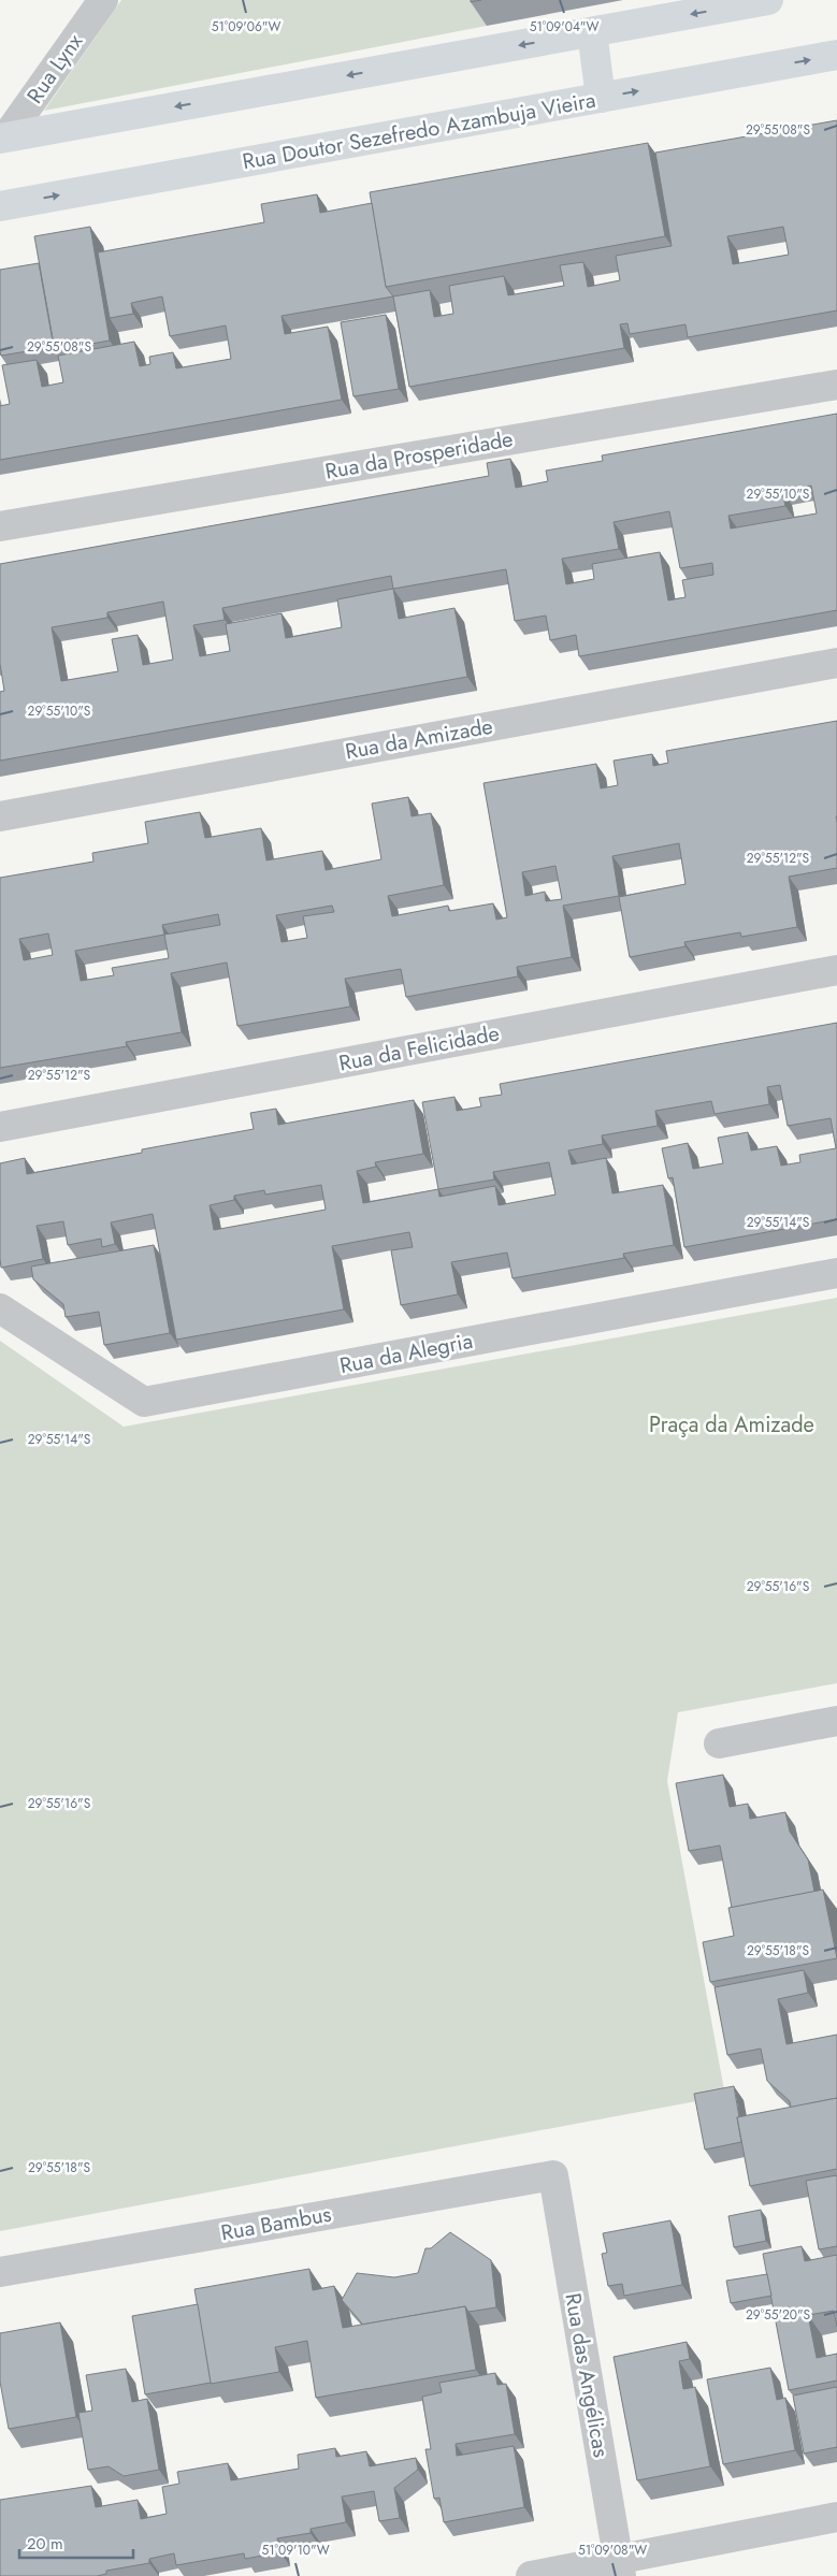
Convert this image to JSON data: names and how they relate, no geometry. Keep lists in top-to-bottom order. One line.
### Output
{"streets":{"main road":["Rua Doutor Sezefredo Azambuja Vieira"],"street":["Rua Lynx","Rua da Prosperidade","Rua da Amizade","Rua da Felicidade","Rua da Alegria","Rua Bambus","Rua das Angélicas"]},"crossings":[["Rua Bambus","Rua das Angélicas"]],"parks":["Praça da Amizade"],"scale_bar":"20 m","coordinates":["51°09'06\"W","51°09'04\"W","29°55'08\"S","29°55'10\"S","29°55'12\"S","29°55'14\"S","29°55'16\"S","29°55'18\"S","29°55'20\"S","51°09'10\"W","51°09'08\"W"]}
